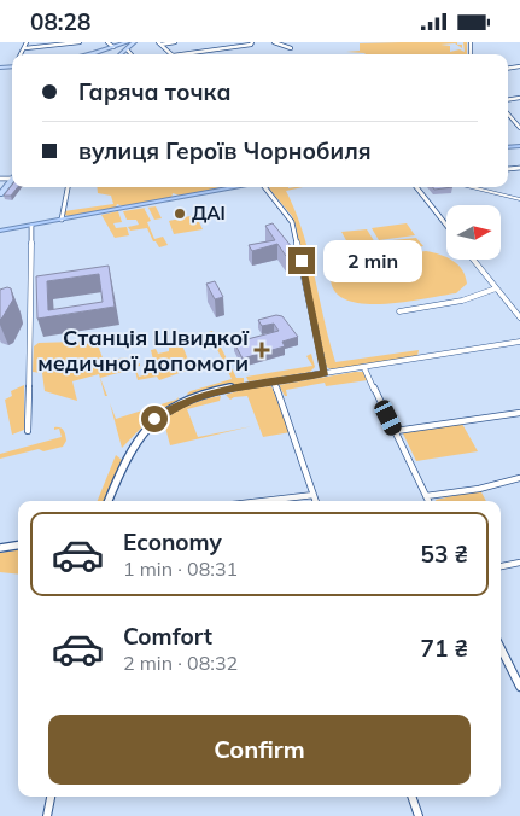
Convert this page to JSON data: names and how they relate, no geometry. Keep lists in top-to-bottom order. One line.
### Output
{"places":{"other":["ДАІ"],"health":["Станція Швидкої медичної допомоги"]},"north":"right","page":{"status":"08:28","banner":["Гаряча точка","вулиця Героїв Чорнобиля"],"bubble":"2 min","list":[{"name":"Economy","note":"1 min · 08:31","value":"53 ₴"},{"name":"Comfort","note":"2 min · 08:32","value":"71 ₴"}],"buttons":"Confirm"}}
